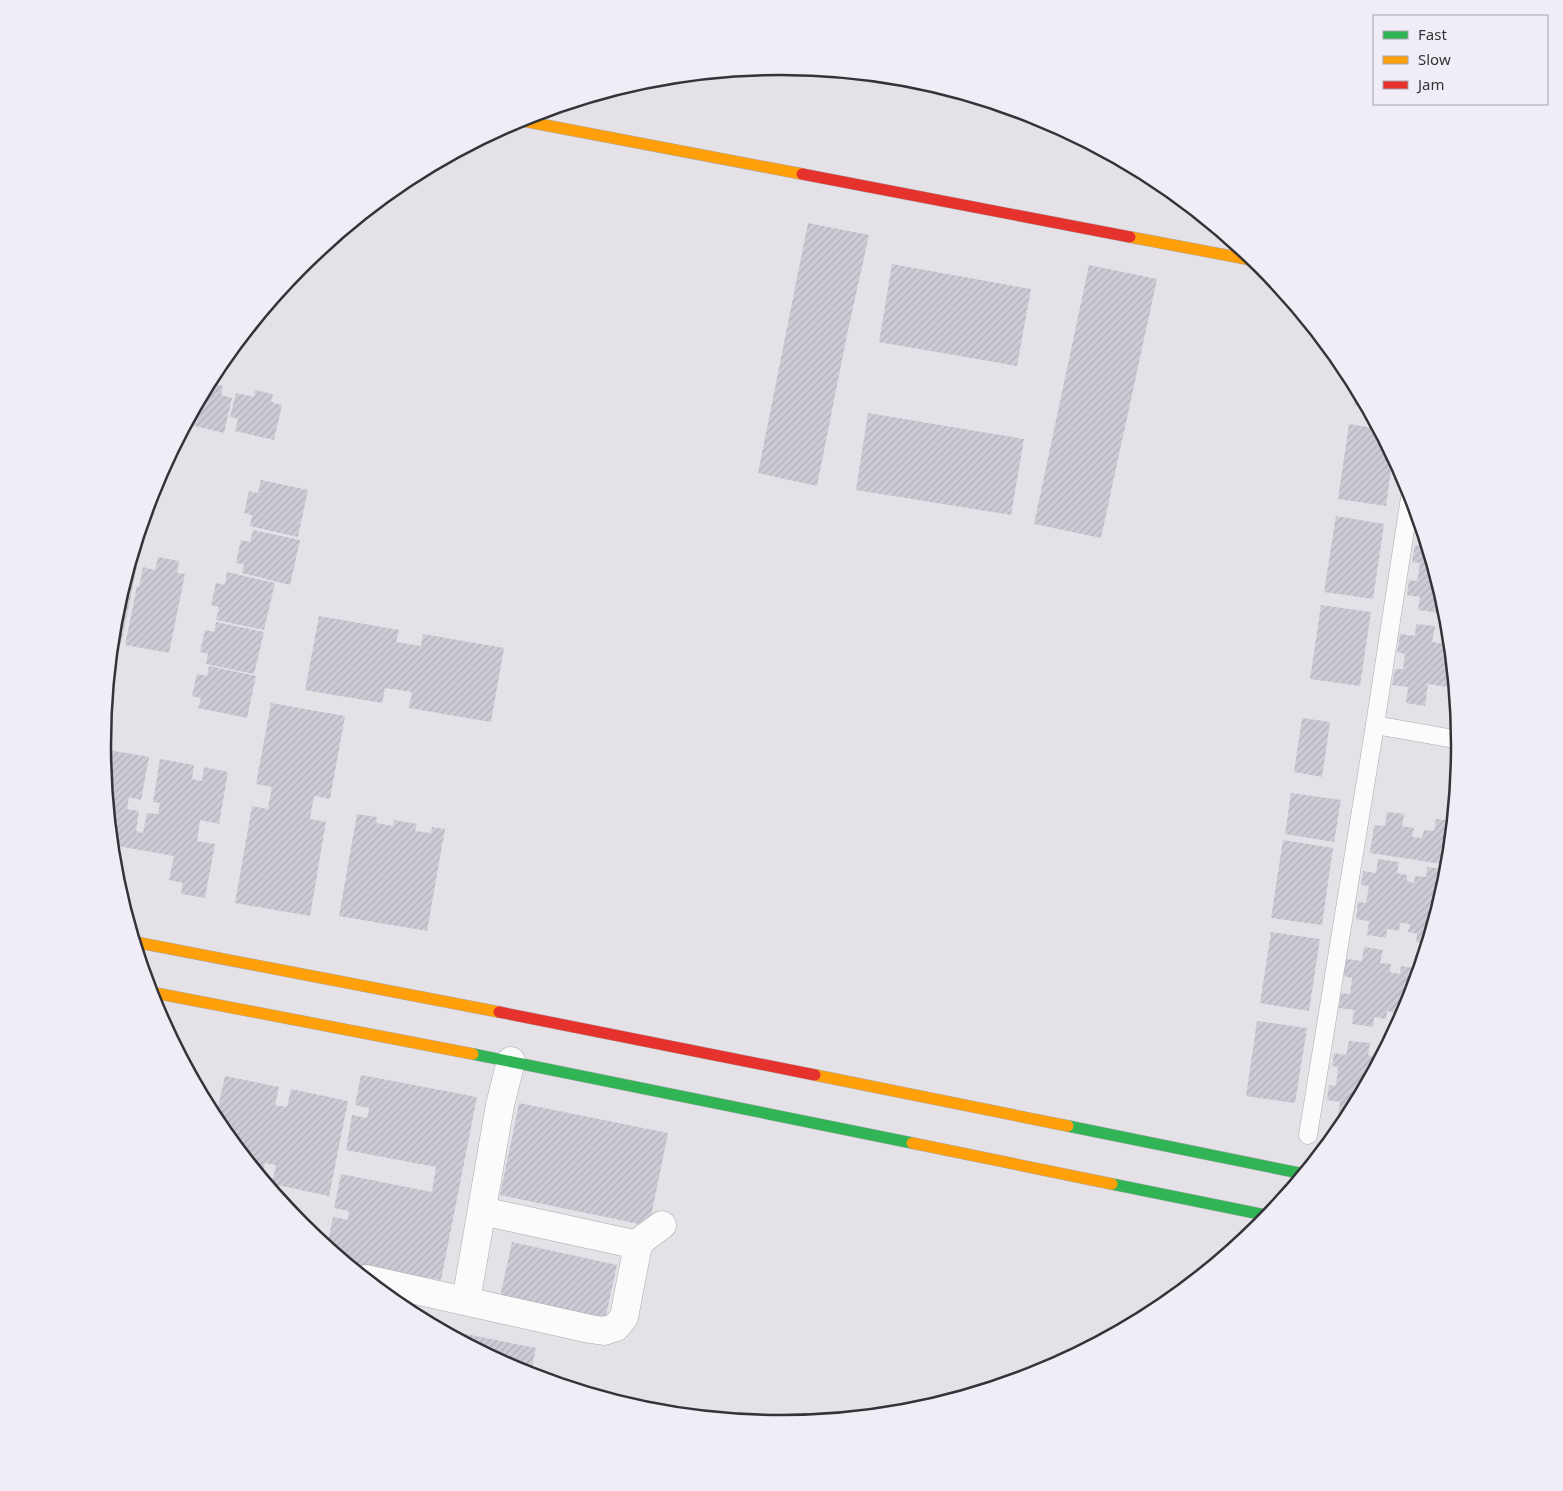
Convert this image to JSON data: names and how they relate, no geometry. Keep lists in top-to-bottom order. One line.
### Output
{"legend":["Fast","Slow","Jam"]}
